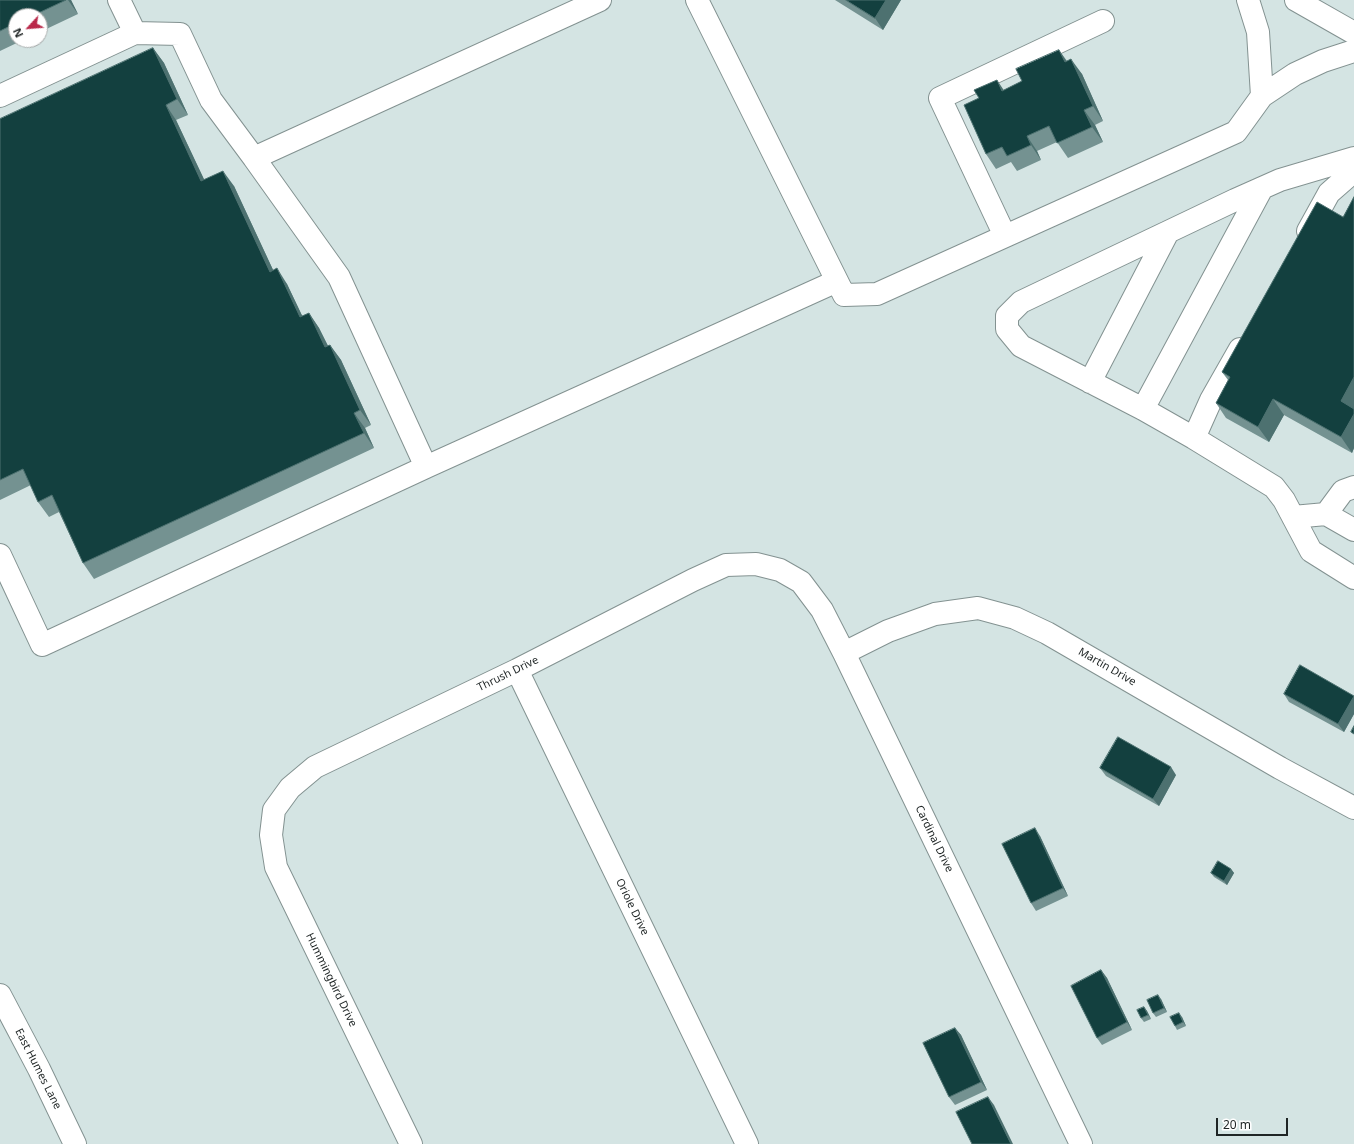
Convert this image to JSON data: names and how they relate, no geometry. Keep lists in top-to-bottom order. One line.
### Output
{"streets":{"street":["Martin Drive","Thrush Drive","Cardinal Drive","Oriole Drive","Hummingbird Drive","East Humes Lane"]},"crossings":[["Martin Drive","Cardinal Drive"],["Thrush Drive","Cardinal Drive"],["Thrush Drive","Oriole Drive"],["Thrush Drive","Hummingbird Drive"]],"scale_bar":"20 m","north":"bottom left"}
